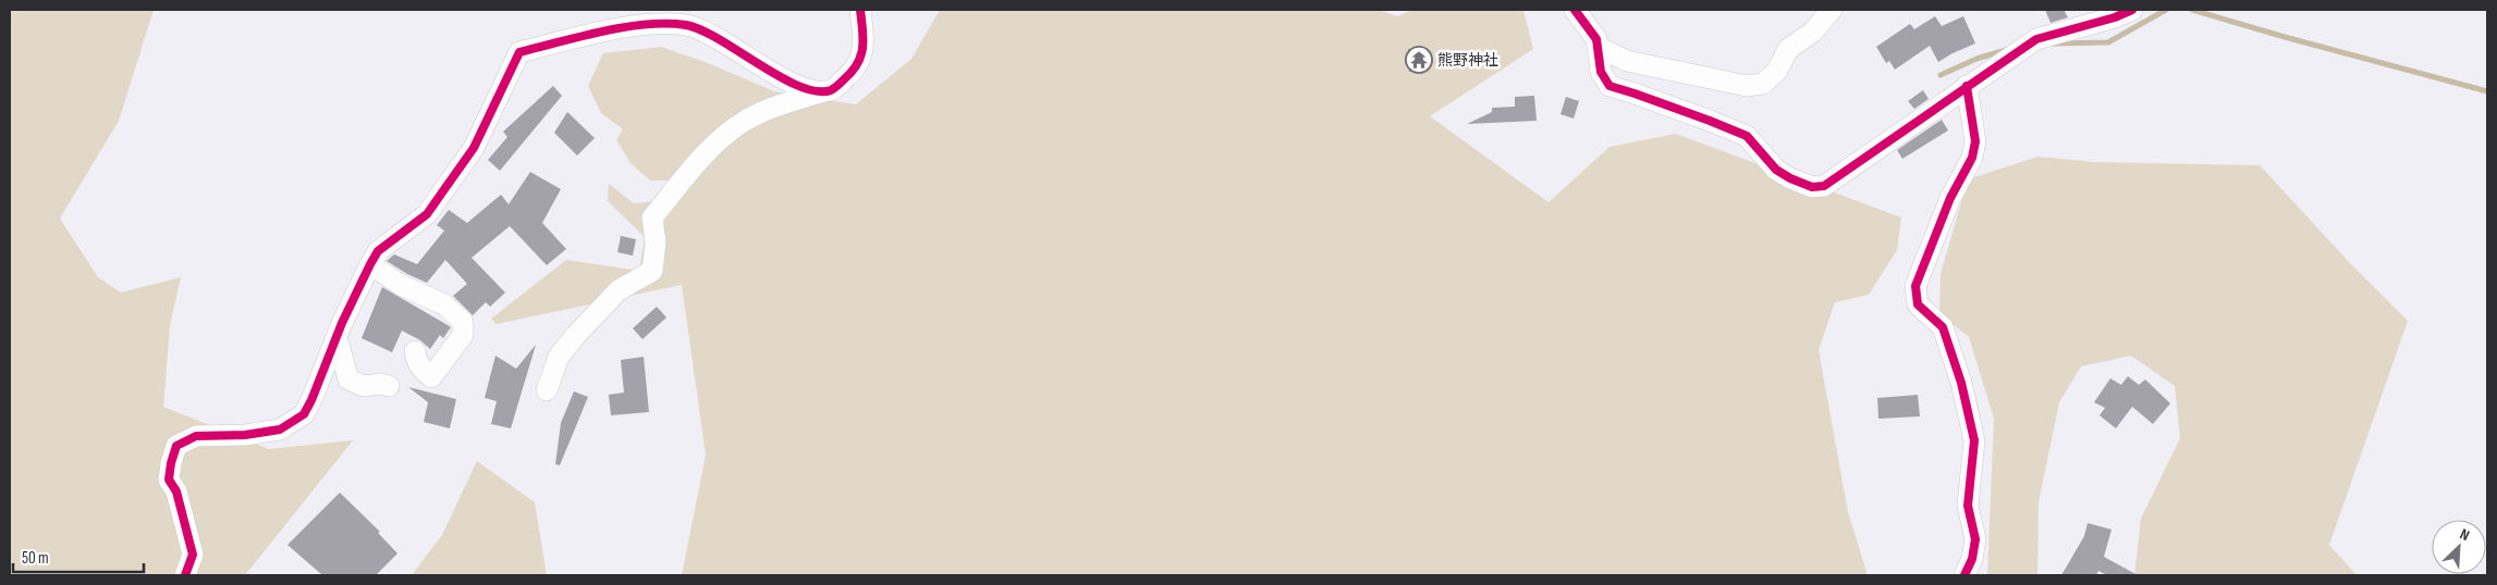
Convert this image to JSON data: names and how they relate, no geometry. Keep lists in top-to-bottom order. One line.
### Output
{"places":{"temple":["熊野神社"]},"scale_bar":"50 m","north":"top right"}
